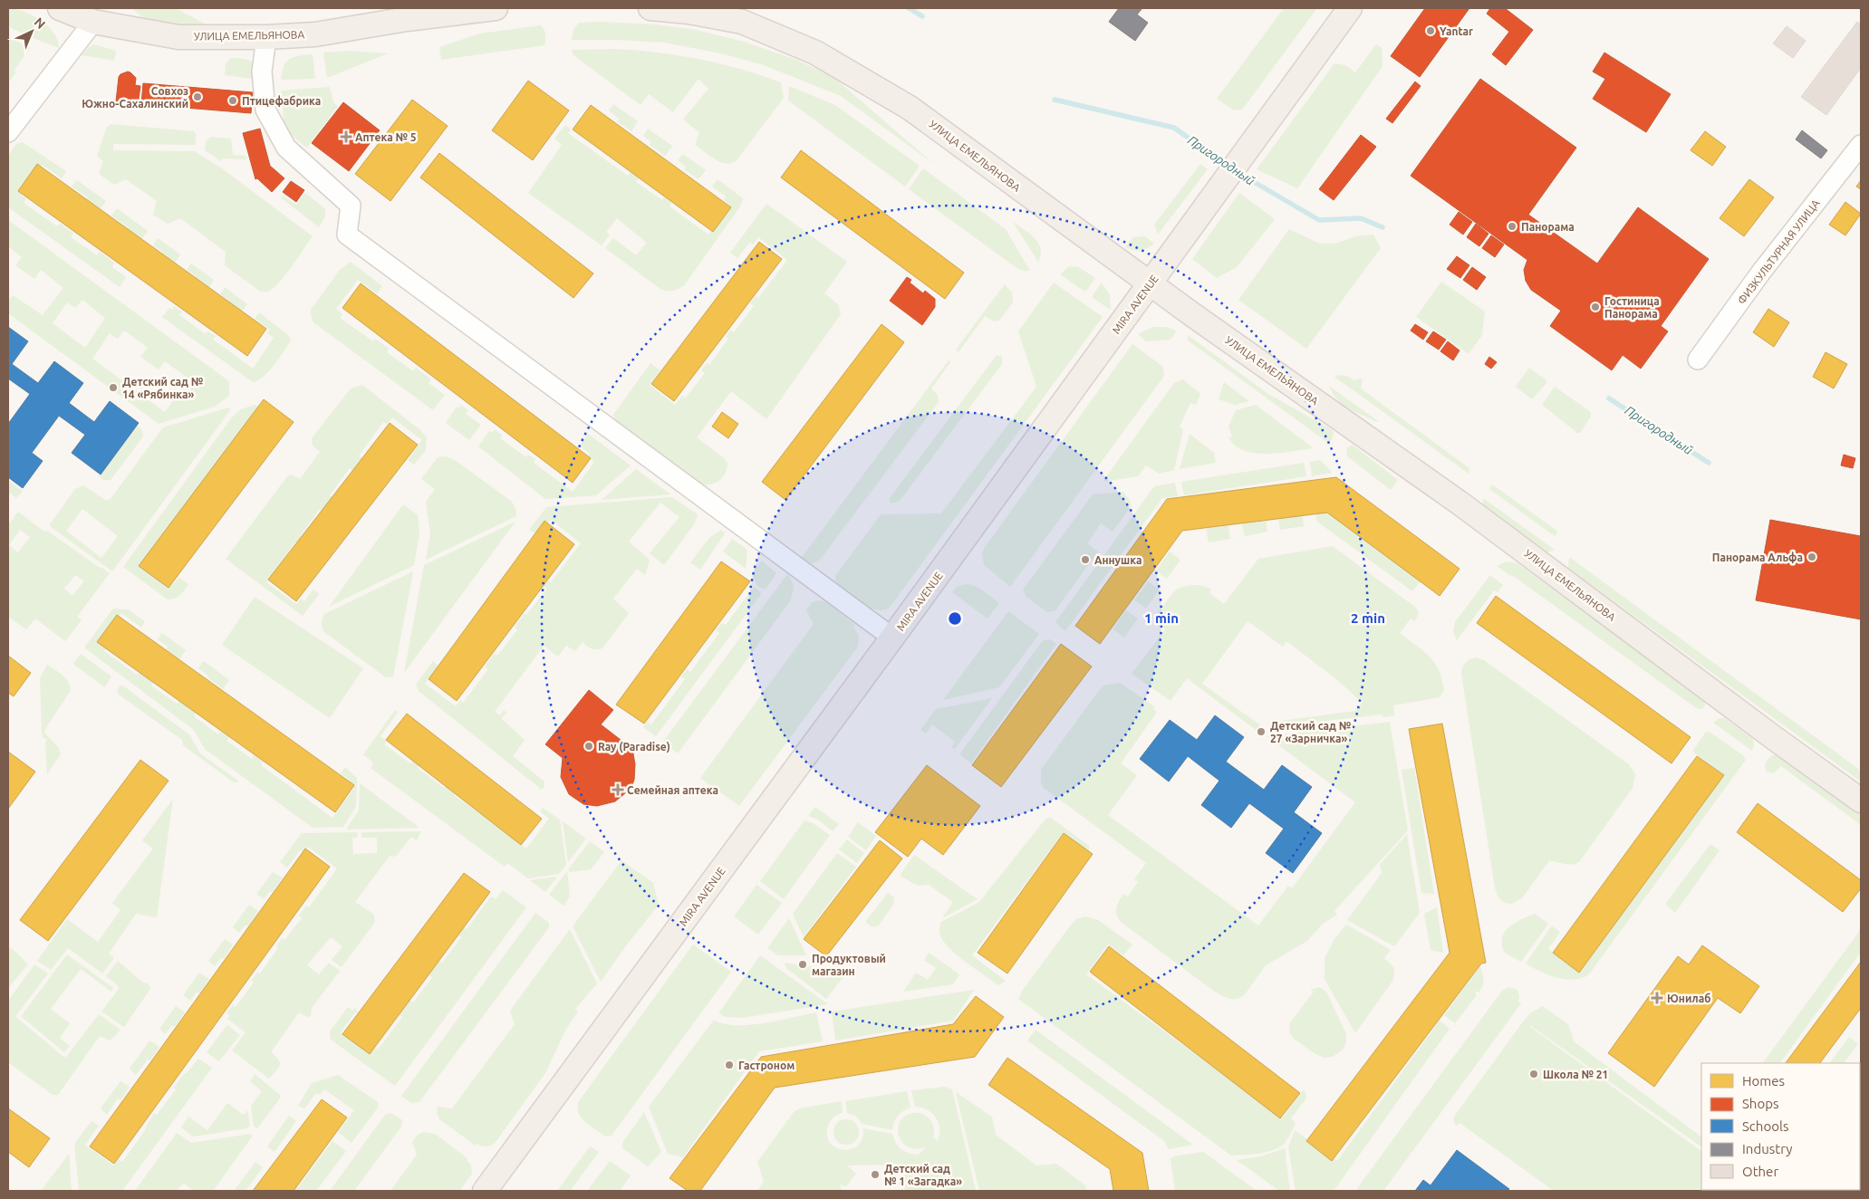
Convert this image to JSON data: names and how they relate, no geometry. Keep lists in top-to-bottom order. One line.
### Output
{"streets":{"main road":["УЛИЦА ЕМЕЛЬЯНОВА","MIRA AVENUE"],"street":["ФИЗКУЛЬТУРНАЯ УЛИЦА"]},"crossings":[["УЛИЦА ЕМЕЛЬЯНОВА","MIRA AVENUE"]],"water":["Пригородный"],"places":{"other":["Yantar","Совхоз Южно-Сахалинский","Птицефабрика","Панорама","Гостиница Панорама","Детский сад № 14 «Рябинка»","Панорама Альфа","Аннушка","Детский сад № 27 «Зарничка»","Ray (Paradise)","Продуктовый магазин","Гастроном","Школа № 21","Детский сад № 1 «Загадка»"],"health":["Аптека № 5","Семейная аптека","Юнилаб"]},"legend":["Homes","Shops","Schools","Industry","Other"],"north":"top right","rings":["1 min","2 min"]}
